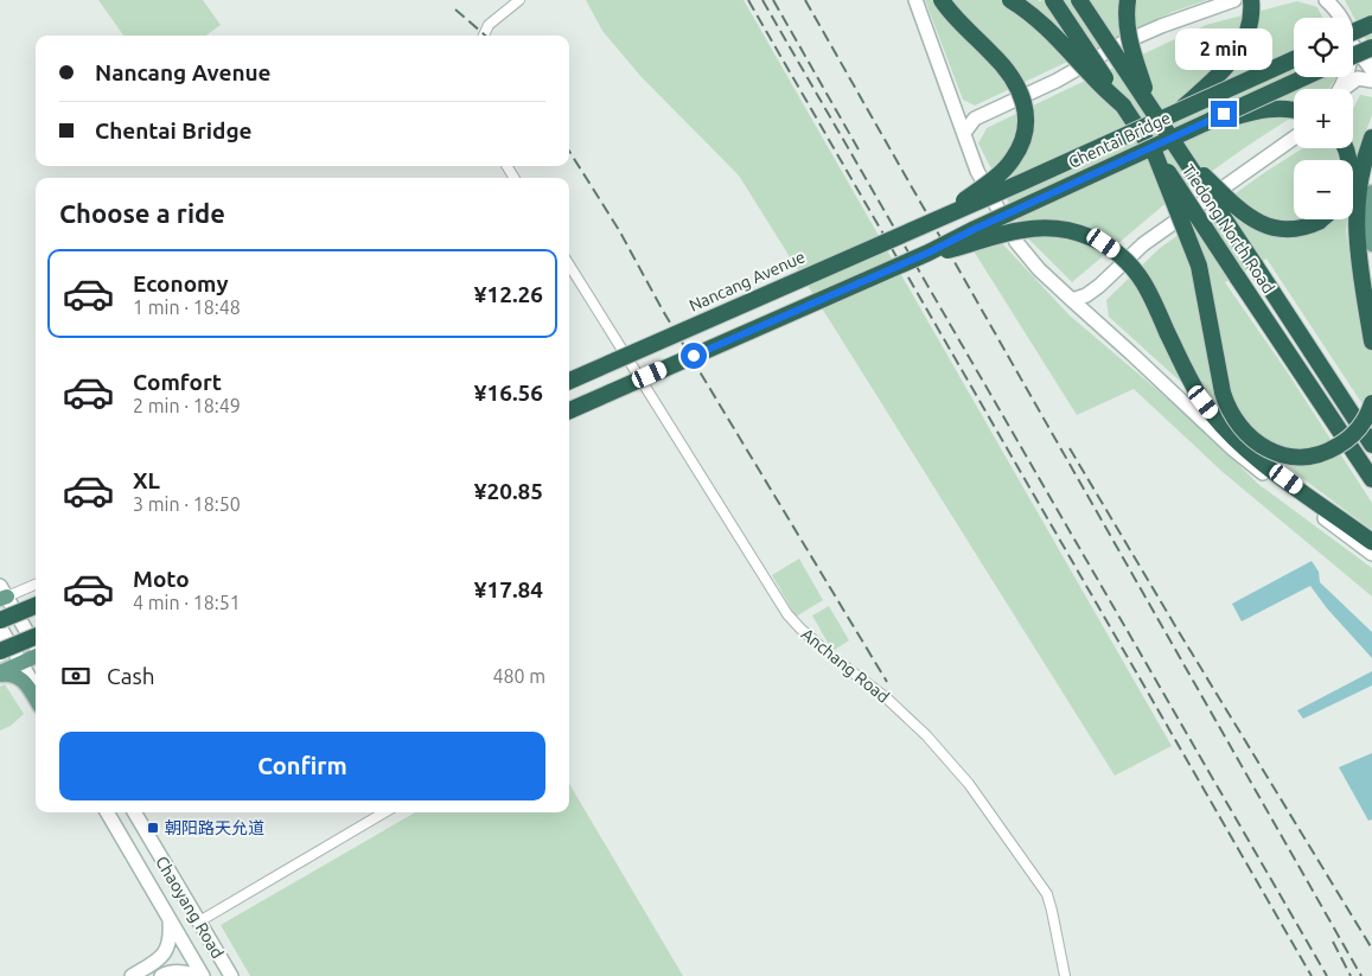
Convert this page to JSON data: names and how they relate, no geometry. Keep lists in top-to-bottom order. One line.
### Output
{"streets":{"highway":["Chentai Bridge","Tiedong North Road","Nancang Avenue"],"street":["Anchang Road","Chaoyang Road"]},"crossings":[["Chentai Bridge","Nancang Avenue"]],"places":{"transit":["朝阳路天允道"]},"page":{"map_buttons":["+","−"],"bubble":"2 min","banner":["Nancang Avenue","Chentai Bridge"],"heading":"Choose a ride","list":[{"name":"Economy","note":"1 min · 18:48","value":"¥12.26"},{"name":"Comfort","note":"2 min · 18:49","value":"¥16.56"},{"name":"XL","note":"3 min · 18:50","value":"¥20.85"},{"name":"Moto","note":"4 min · 18:51","value":"¥17.84"}],"pay":["Cash","480 m"],"buttons":"Confirm"}}
